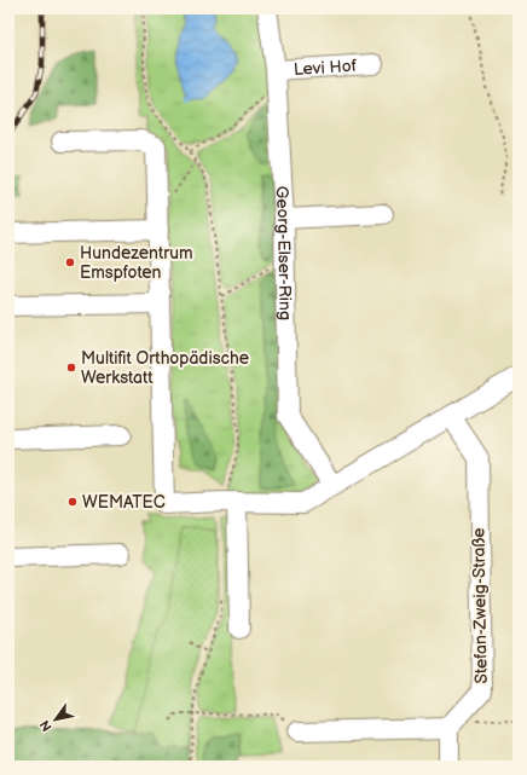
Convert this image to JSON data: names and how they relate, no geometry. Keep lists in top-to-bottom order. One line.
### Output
{"streets":{"street":["Levi Hof","Georg-Elser-Ring","Stefan-Zweig-Straße"]},"crossings":[["Levi Hof","Georg-Elser-Ring"]],"places":["Hundezentrum Emspfoten","Multifit Orthopädische Werkstatt","WEMATEC"],"north":"bottom left"}
